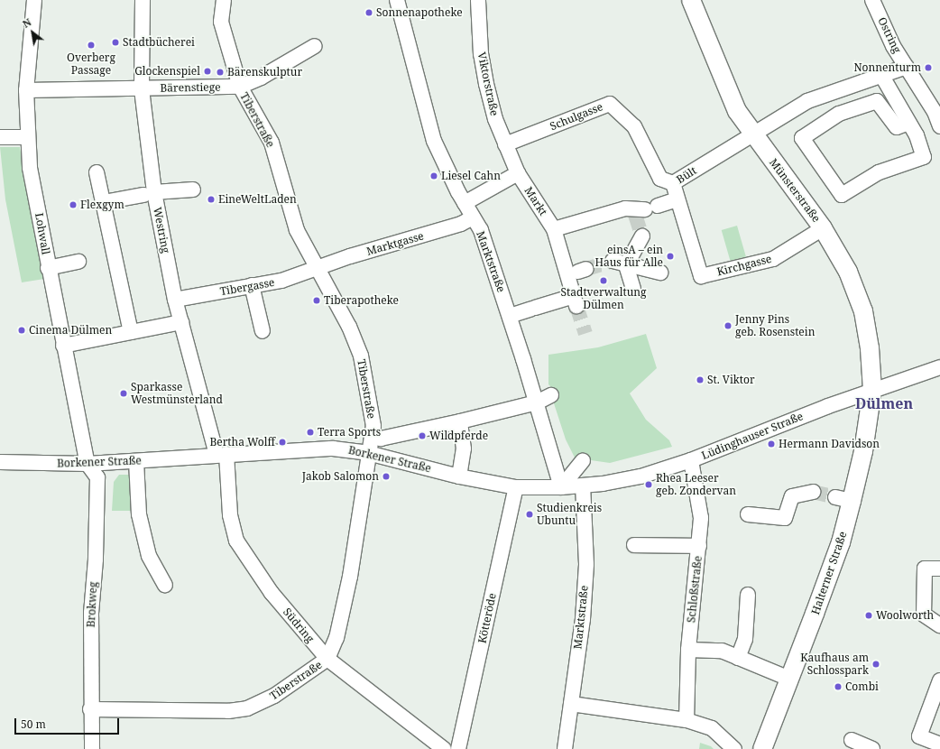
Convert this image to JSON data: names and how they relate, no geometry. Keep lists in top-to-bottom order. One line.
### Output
{"streets":{"main road":["Münsterstraße","Halterner Straße"],"street":["Ostring","Viktorstraße","Bärenstiege","Schulgasse","Tiberstraße","Bült","Markt","Westring","Lohwall","Marktgasse","Marktstraße","Kirchgasse","Tibergasse","Lüdinghauser Straße","Borkener Straße","Schloßstraße","Brokweg","Kötteröde","Südring"]},"crossings":[["Ostring","Bült"],["Viktorstraße","Schulgasse"],["Viktorstraße","Markt"],["Bärenstiege","Tiberstraße"],["Bärenstiege","Westring"],["Bärenstiege","Lohwall"],["Schulgasse","Bült"],["Tiberstraße","Marktgasse"],["Tiberstraße","Tibergasse"],["Tiberstraße","Borkener Straße"],["Tiberstraße","Brokweg"],["Tiberstraße","Südring"],["Bült","Münsterstraße"],["Bült","Kirchgasse"],["Münsterstraße","Kirchgasse"],["Münsterstraße","Lüdinghauser Straße"],["Münsterstraße","Halterner Straße"],["Markt","Marktstraße"],["Westring","Tibergasse"],["Westring","Borkener Straße"],["Westring","Südring"],["Lohwall","Borkener Straße"],["Lohwall","Brokweg"],["Marktgasse","Marktstraße"],["Marktgasse","Tibergasse"],["Marktstraße","Lüdinghauser Straße"],["Marktstraße","Borkener Straße"],["Lüdinghauser Straße","Borkener Straße"],["Lüdinghauser Straße","Halterner Straße"],["Lüdinghauser Straße","Schloßstraße"],["Borkener Straße","Brokweg"],["Borkener Straße","Kötteröde"],["Borkener Straße","Südring"]],"districts":["Dülmen"],"places":["Sonnenapotheke","Stadtbücherei","Overberg Passage","Nonnenturm","Glockenspiel","Bärenskulptur","Liesel Cahn","EineWeltLaden","Flexgym","einsA – ein Haus für Alle","Stadtverwaltung Dülmen","Tiberapotheke","Jenny Pins geb. Rosenstein","Cinema Dülmen","St. Viktor","Sparkasse Westmünsterland","Terra Sports","Wildpferde","Bertha Wolff","Hermann Davidson","Jakob Salomon","Rhea Leeser geb. Zondervan","Studienkreis Ubuntu","Woolworth","Kaufhaus am Schlosspark","Combi"],"scale_bar":"50 m","north":"top left"}
